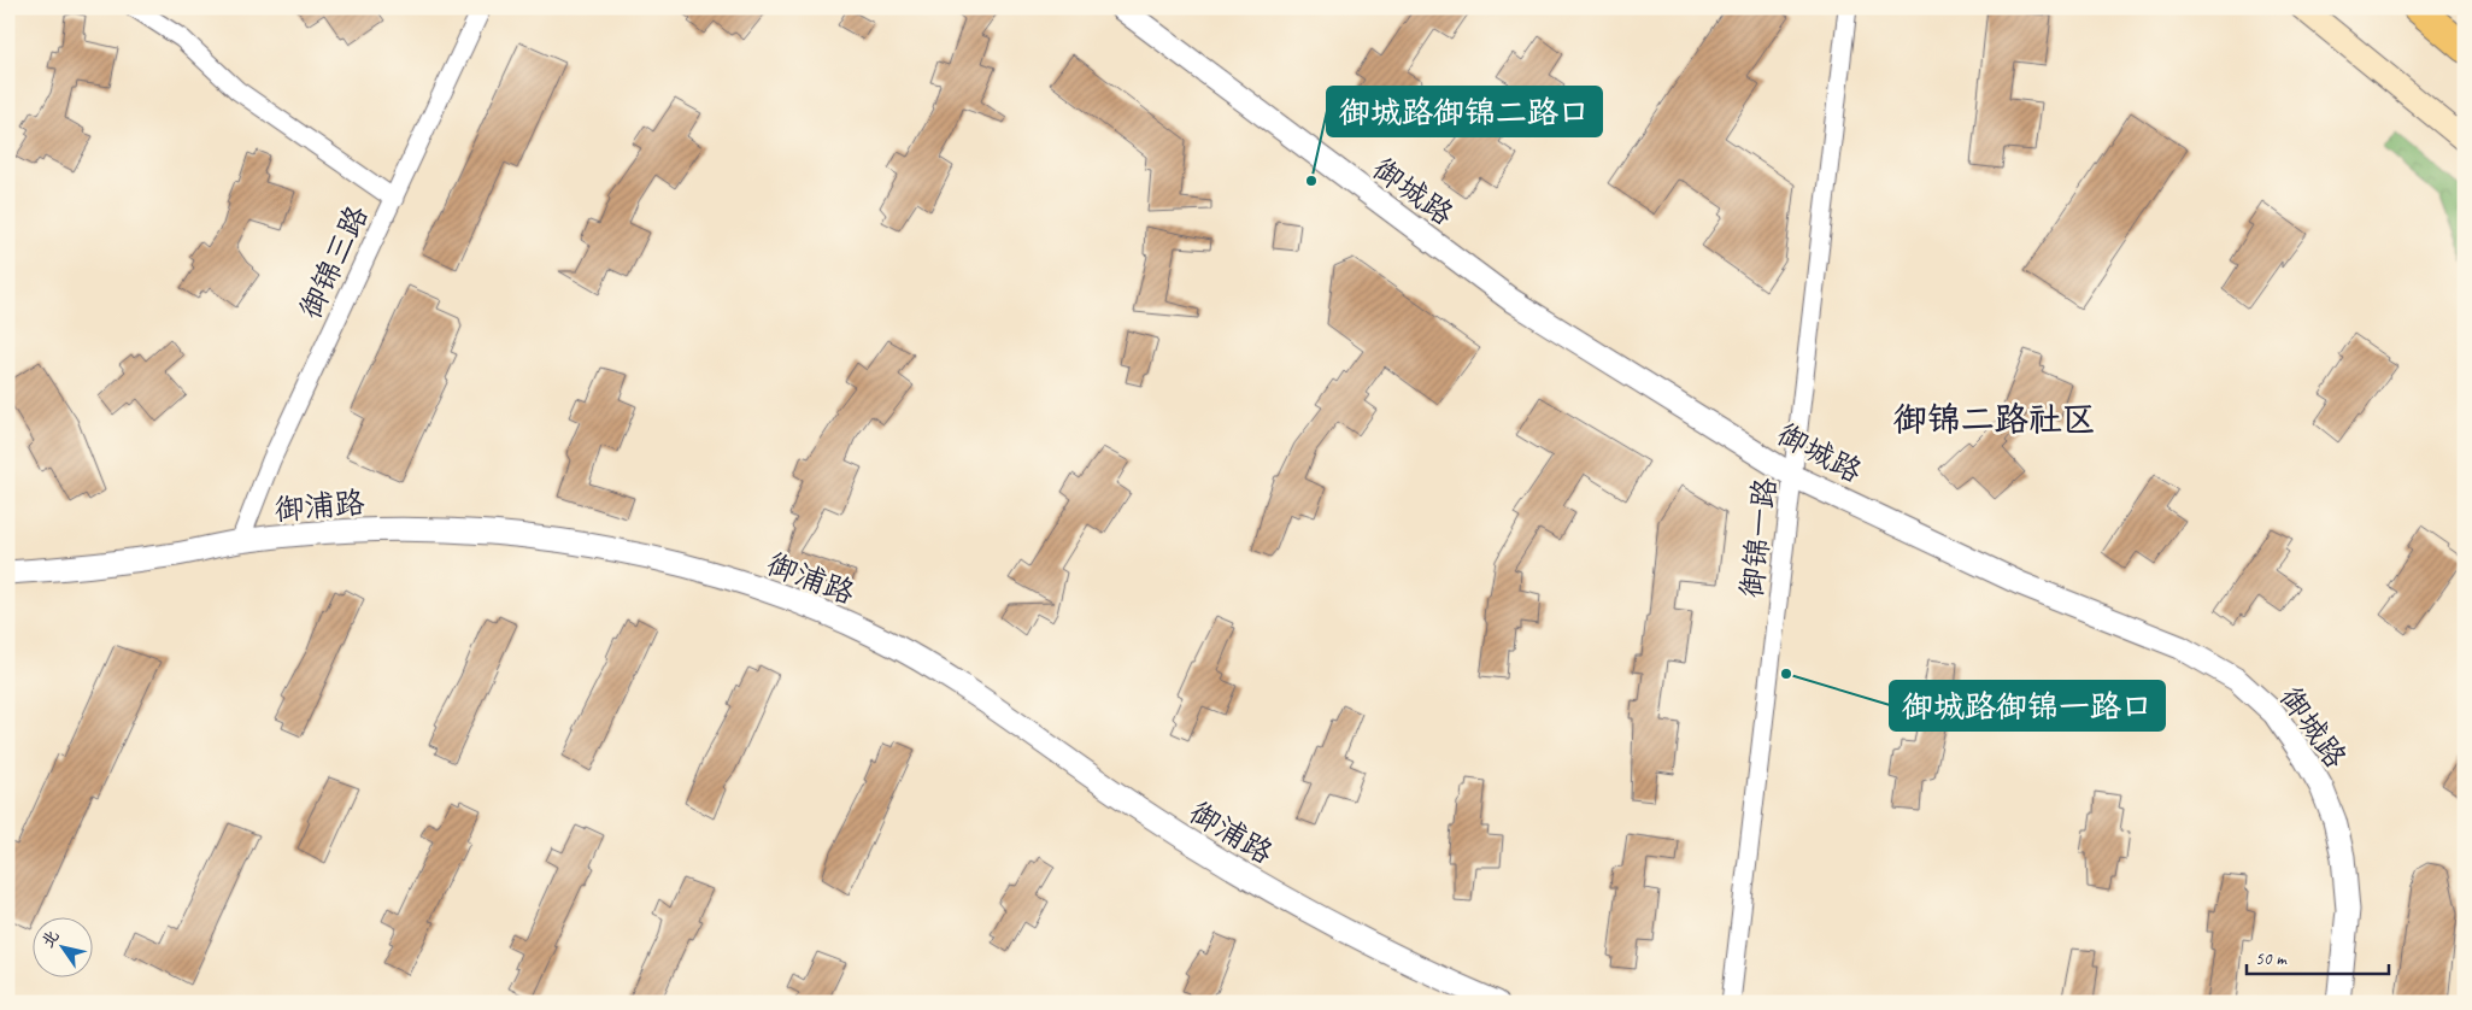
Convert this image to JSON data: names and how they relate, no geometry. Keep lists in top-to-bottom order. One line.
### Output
{"streets":{"street":["御城路","御锦三路","御浦路","御锦一路"]},"crossings":[["御城路","御锦一路"],["御锦三路","御浦路"]],"districts":["御锦二路社区"],"places":["御城路御锦二路口","御城路御锦一路口"],"scale_bar":"50 m","north":"top left"}
